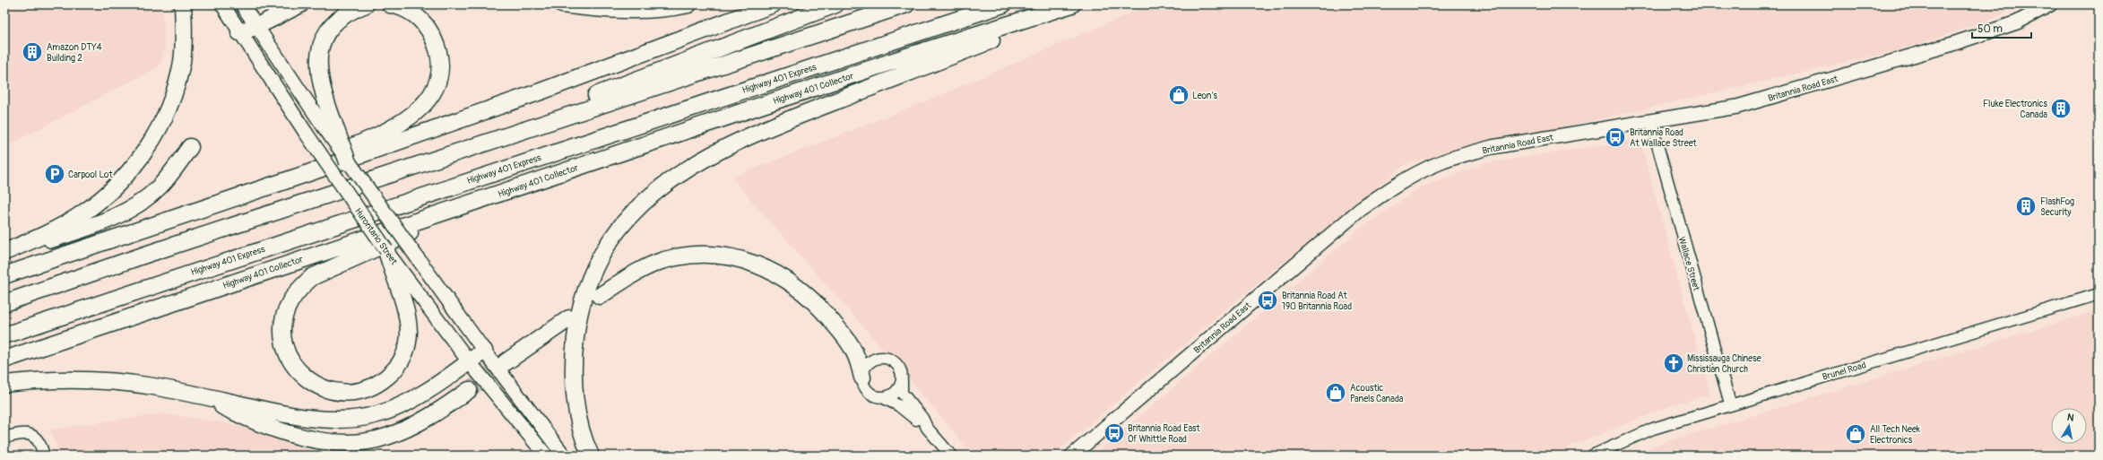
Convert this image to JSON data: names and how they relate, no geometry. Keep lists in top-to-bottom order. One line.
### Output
{"streets":{"highway":["Highway 401 Express","Highway 401 Collector"],"main road":["Britannia Road East","Hurontario Street"],"street":["Wallace Street","Brunel Road"]},"crossings":[["Britannia Road East","Wallace Street"],["Wallace Street","Brunel Road"]],"places":{"building":["Amazon DTY4 Building 2","Fluke Electronics Canada","FlashFog Security"],"shop":["Leon's","Acoustic Panels Canada","All Tech Neek Electronics"],"bus stop":["Britannia Road At Wallace Street","Britannia Road At 190 Britannia Road","Britannia Road East Of Whittle Road"],"parking":["Carpool Lot"],"church":["Mississauga Chinese Christian Church"]},"scale_bar":"50 m","north":"top"}
